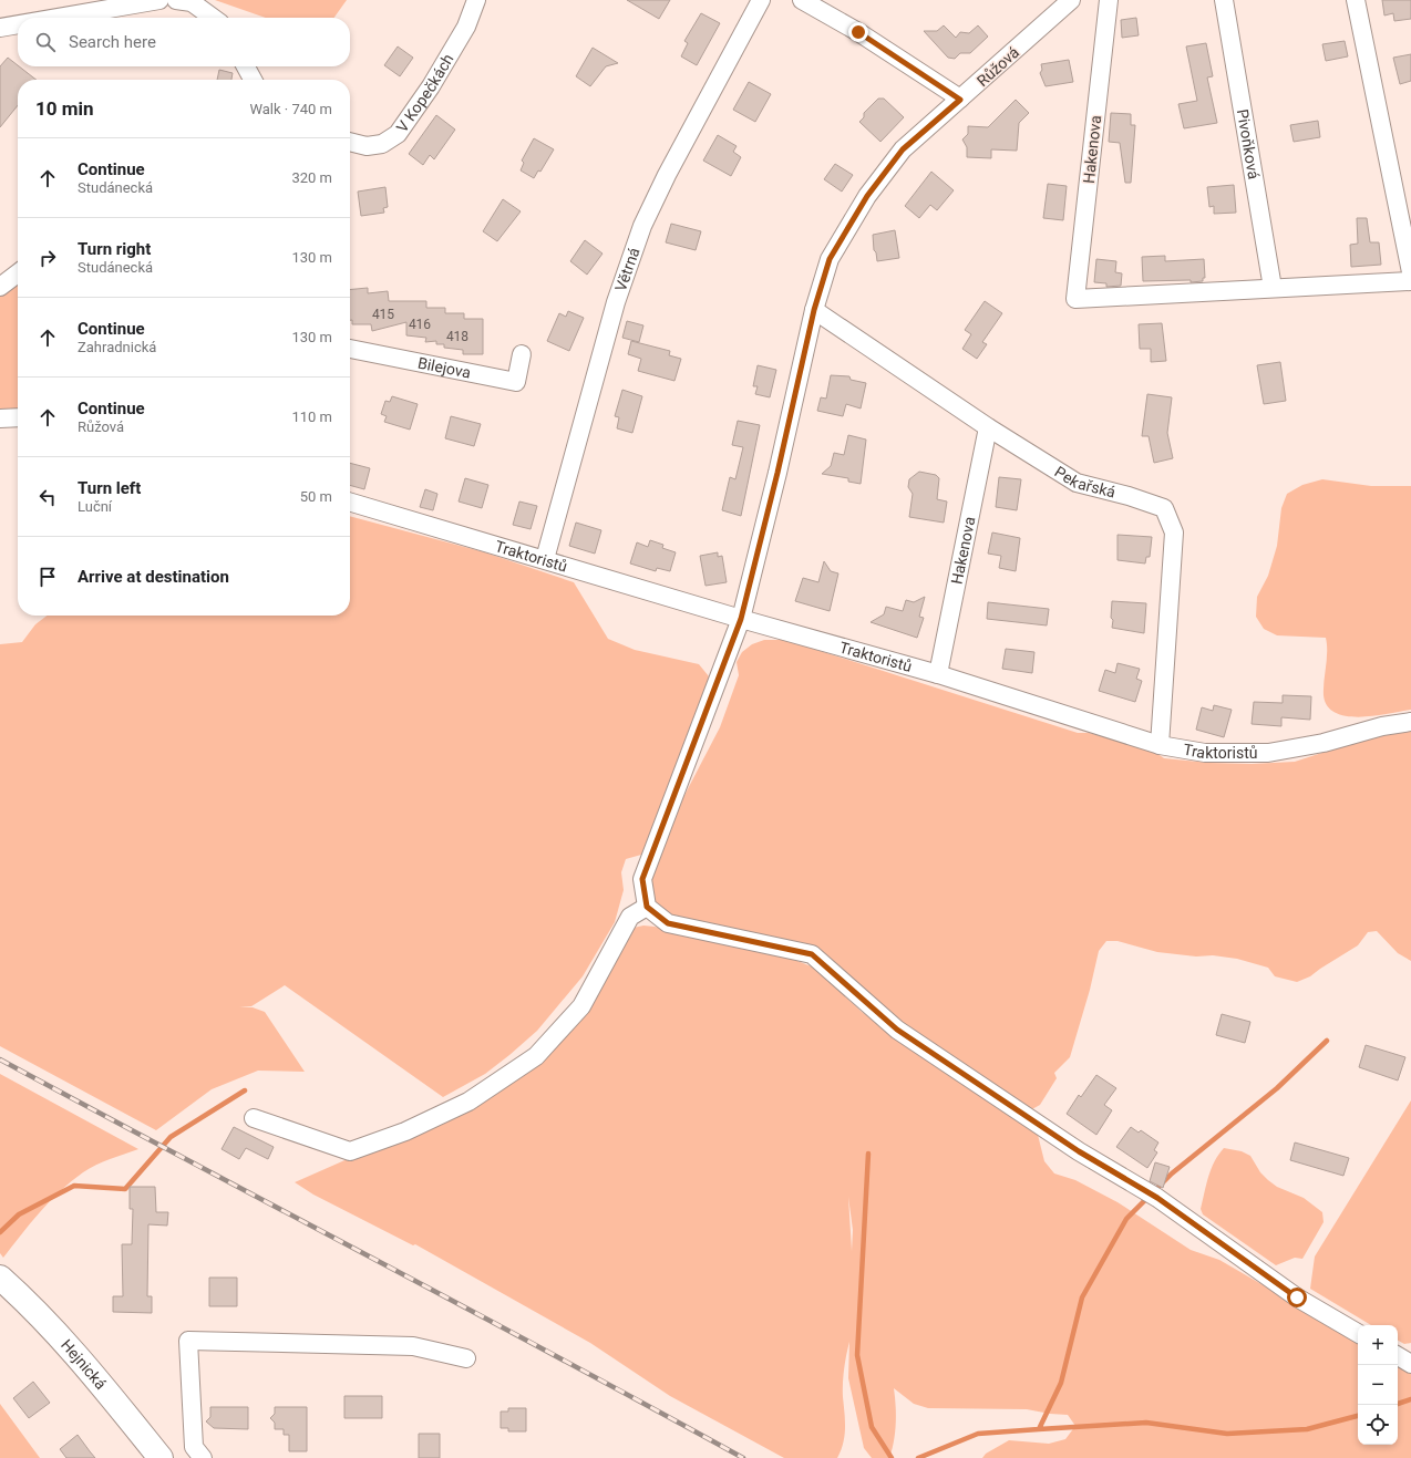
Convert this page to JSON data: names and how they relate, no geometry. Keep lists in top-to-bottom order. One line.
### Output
{"streets":{"main road":["Hejnická"],"street":["Růžová","V Kopečkách","Pivoňková","Hakenova","Větrná","Bilejova","Pekařská","Traktoristů"]},"crossings":[["Růžová","Pekařská"],["Růžová","Traktoristů"],["Pivoňková","Hakenova"],["Hakenova","Pekařská"],["Hakenova","Traktoristů"],["Větrná","Traktoristů"],["Pekařská","Traktoristů"]],"house_numbers":["415","416","418"],"page":{"search":"Search here","heading":["10 min","Walk · 740 m"],"list":[["Continue","Studánecká","320 m"],["Turn right","Studánecká","130 m"],["Continue","Zahradnická","130 m"],["Continue","Růžová","110 m"],["Turn left","Luční","50 m"],"Arrive at destination"],"map_buttons":["+","−"]}}
